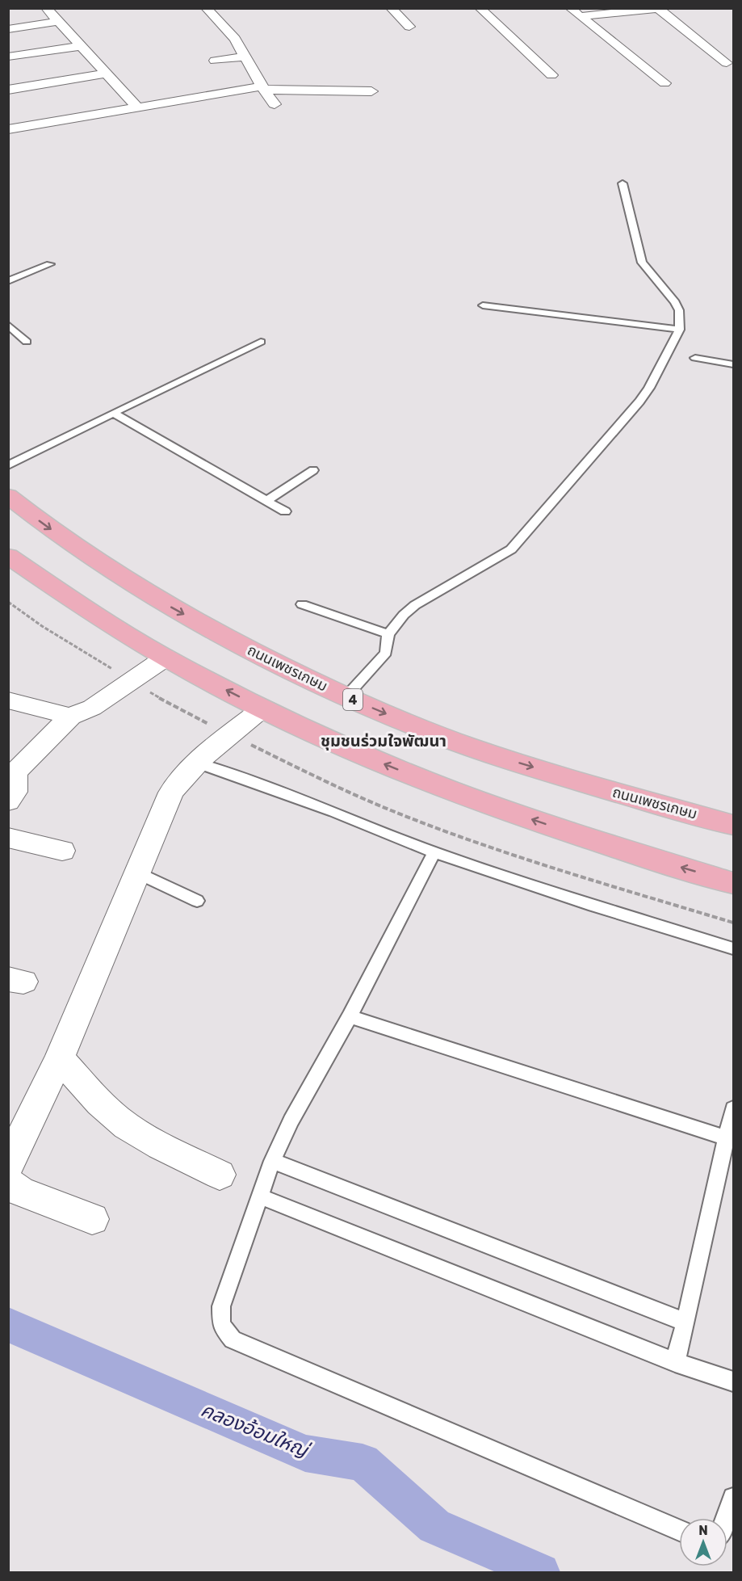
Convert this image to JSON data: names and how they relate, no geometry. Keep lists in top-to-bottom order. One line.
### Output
{"streets":{"main road":["ถนนเพชรเกษม","4"]},"districts":["ชุมชนร่วมใจพัฒนา"],"water":["คลองอ้อมใหญ่"],"north":"top"}
